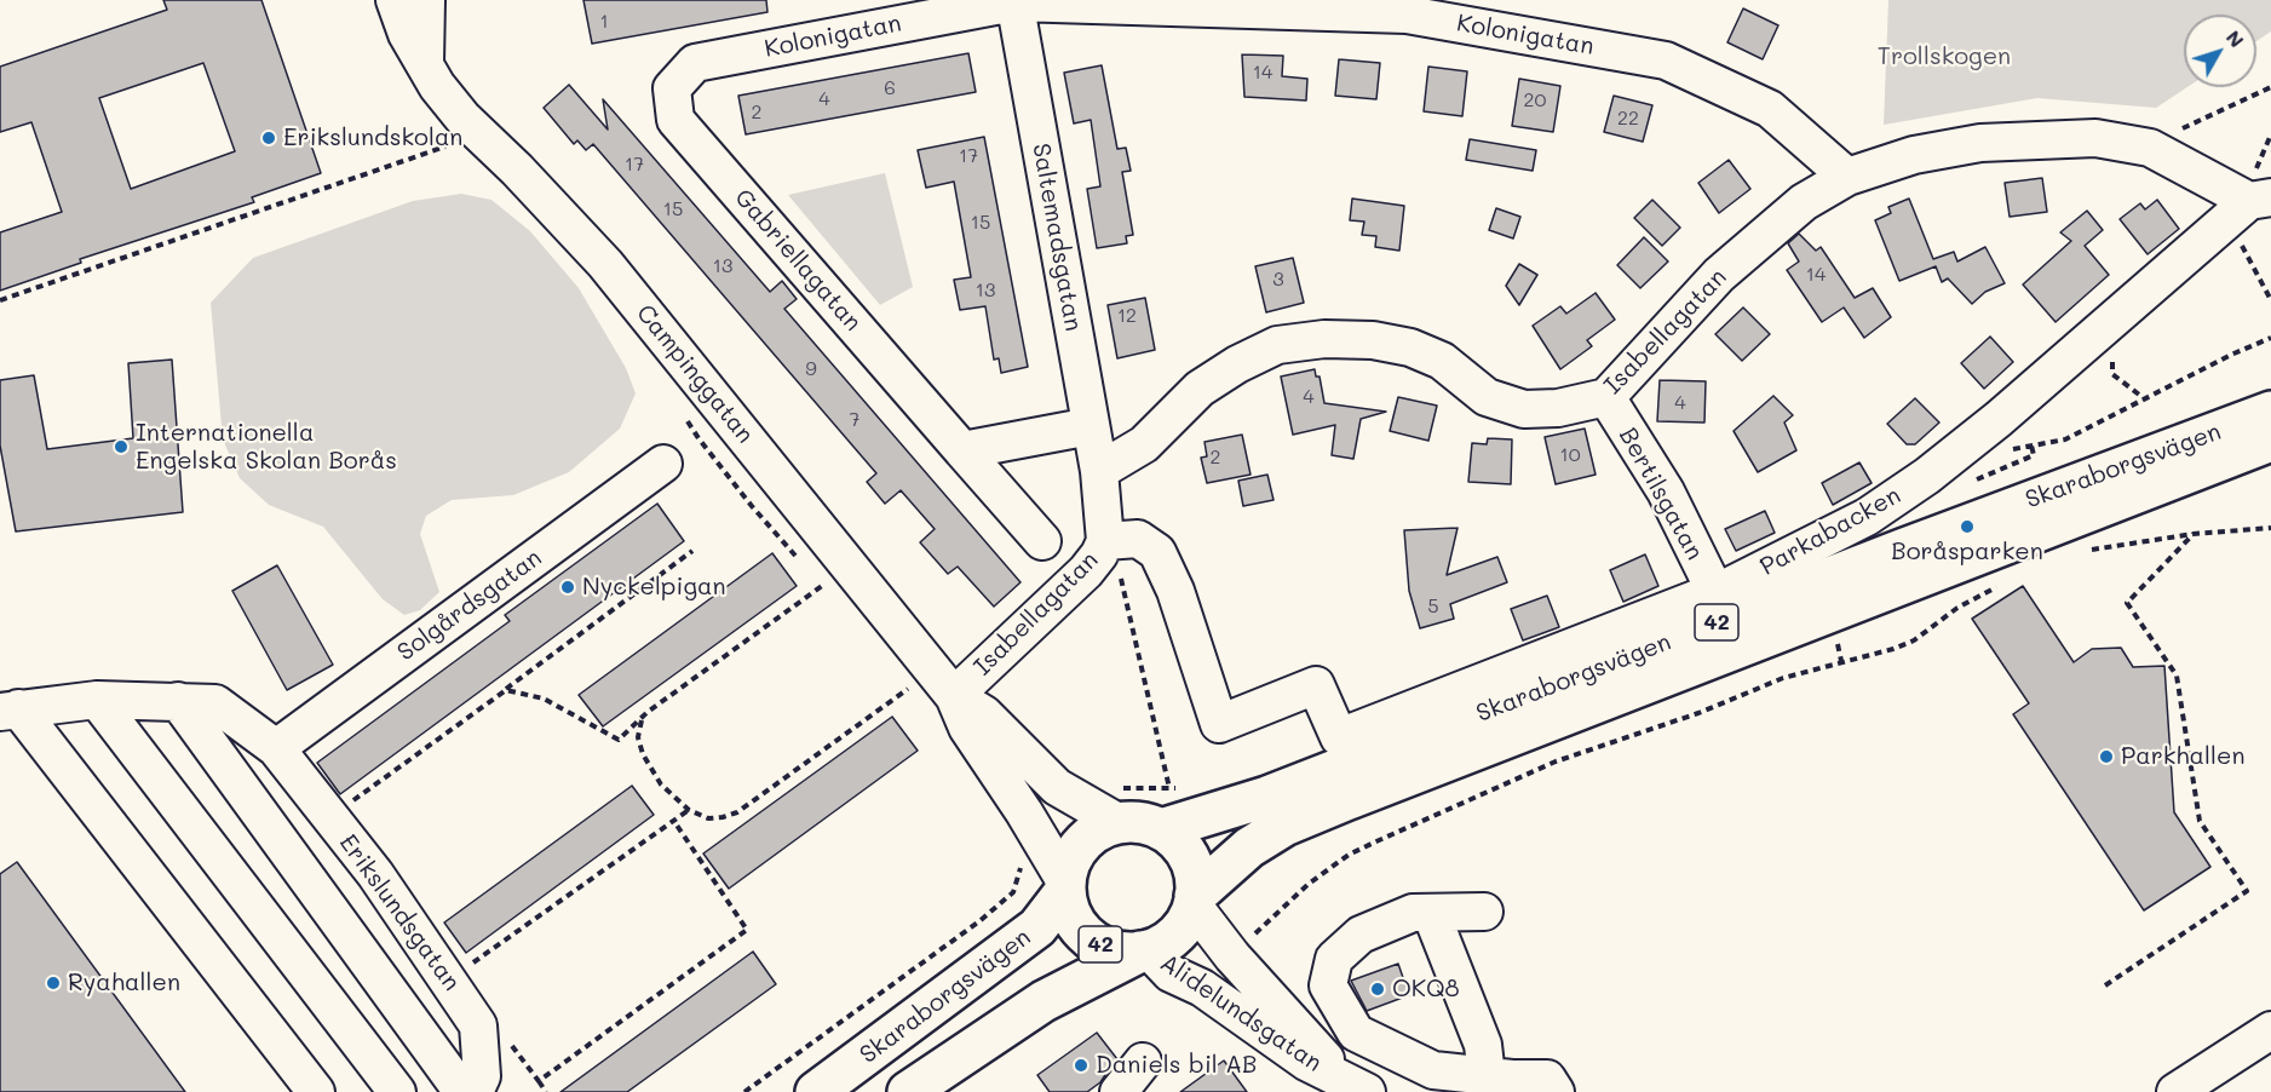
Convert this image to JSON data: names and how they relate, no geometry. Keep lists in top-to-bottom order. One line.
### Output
{"streets":{"main road":["Skaraborgsvägen","42"],"street":["Kolonigatan","Saltemadsgatan","Gabriellagatan","Isabellagatan","Campinggatan","Bertilsgatan","Parkabacken","Solgårdsgatan","Erikslundsgatan","Alidelundsgatan"]},"crossings":[["Kolonigatan","Saltemadsgatan"],["Kolonigatan","Gabriellagatan"],["Kolonigatan","Isabellagatan"],["Saltemadsgatan","Isabellagatan"],["Isabellagatan","Campinggatan"],["Isabellagatan","Bertilsgatan"],["Isabellagatan","Parkabacken"],["Campinggatan","Skaraborgsvägen"],["Campinggatan","42"],["Campinggatan","Alidelundsgatan"],["Skaraborgsvägen","42"],["Skaraborgsvägen","Alidelundsgatan"],["Bertilsgatan","Parkabacken"],["Solgårdsgatan","Erikslundsgatan"],["42","Alidelundsgatan"]],"parks":["Trollskogen"],"places":["Erikslundskolan","Internationella Engelska Skolan Borås","Boråsparken","Nyckelpigan","Parkhallen","Ryahallen","OKQ8","Daniels bil AB"],"house_numbers":["1","14","6","4","20","2","22","17","17","15","15","13","14","3","13","12","9","4","4","7","10","2","5"],"north":"top right"}
